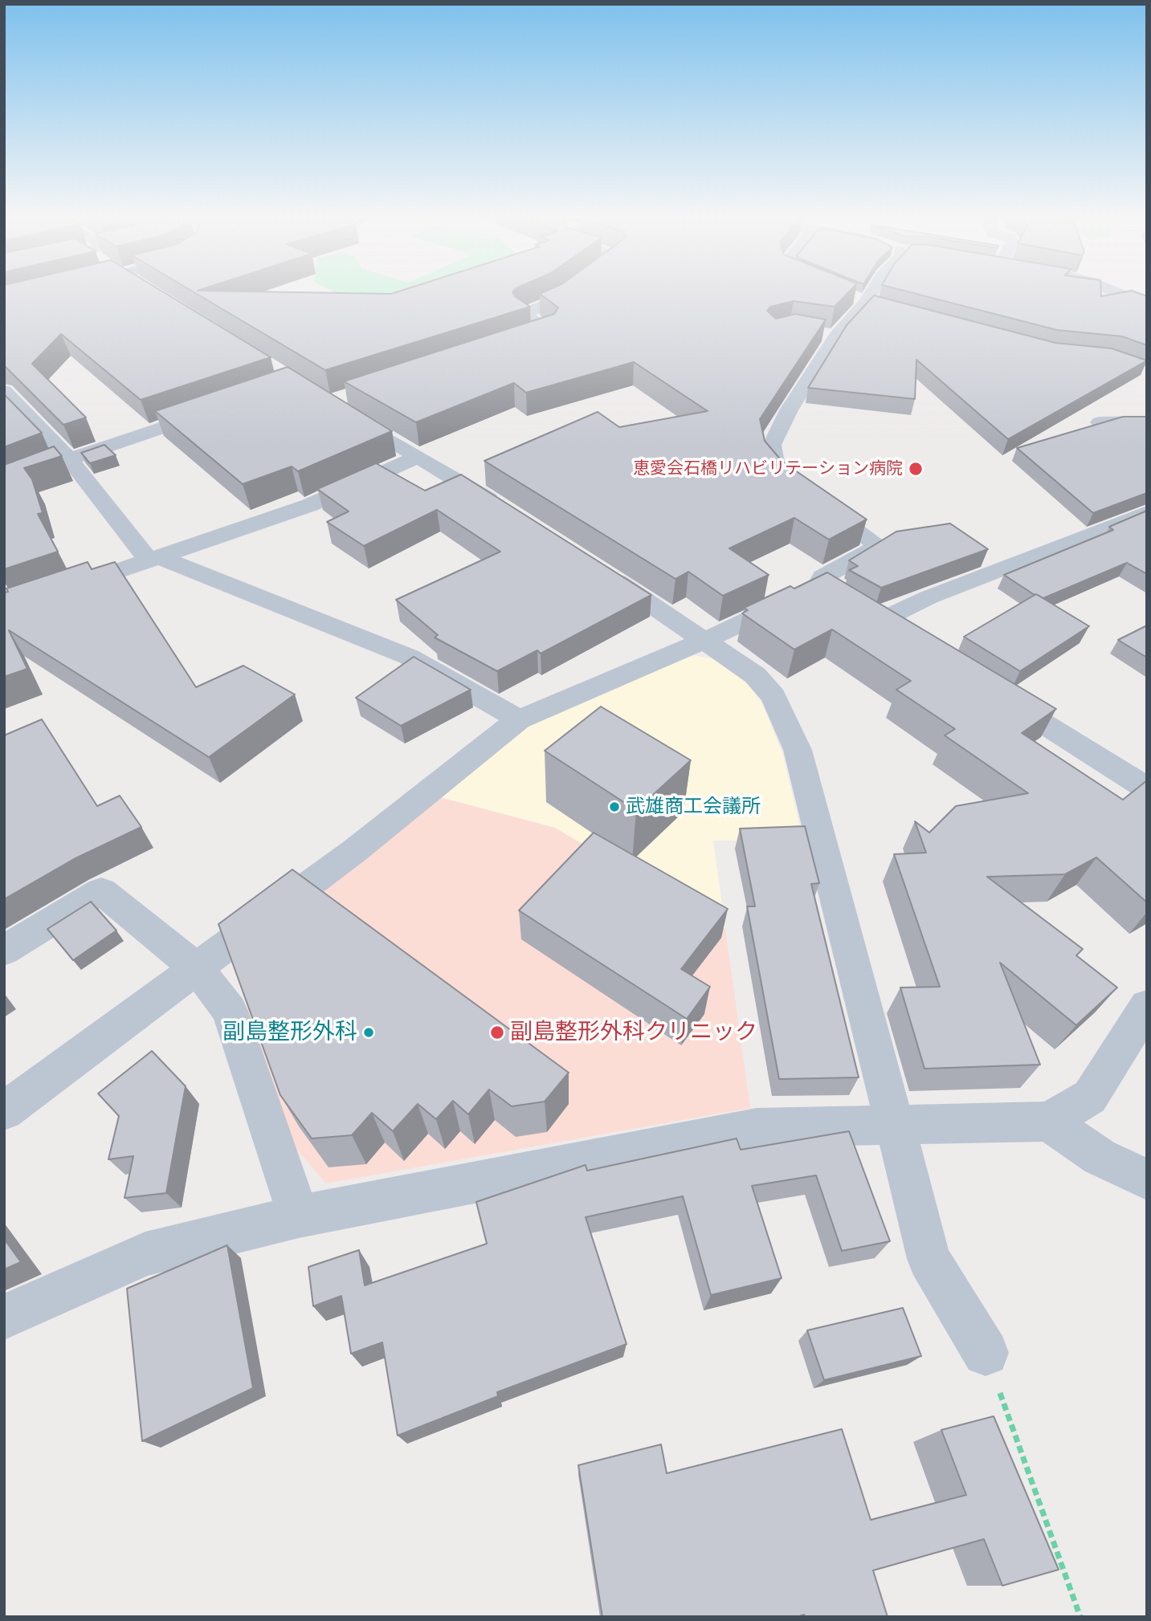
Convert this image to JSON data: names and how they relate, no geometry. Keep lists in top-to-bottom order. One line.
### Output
{"places":["恵愛会石橋リハビリテーション病院","武雄商工会議所","副島整形外科","副島整形外科クリニック"]}
